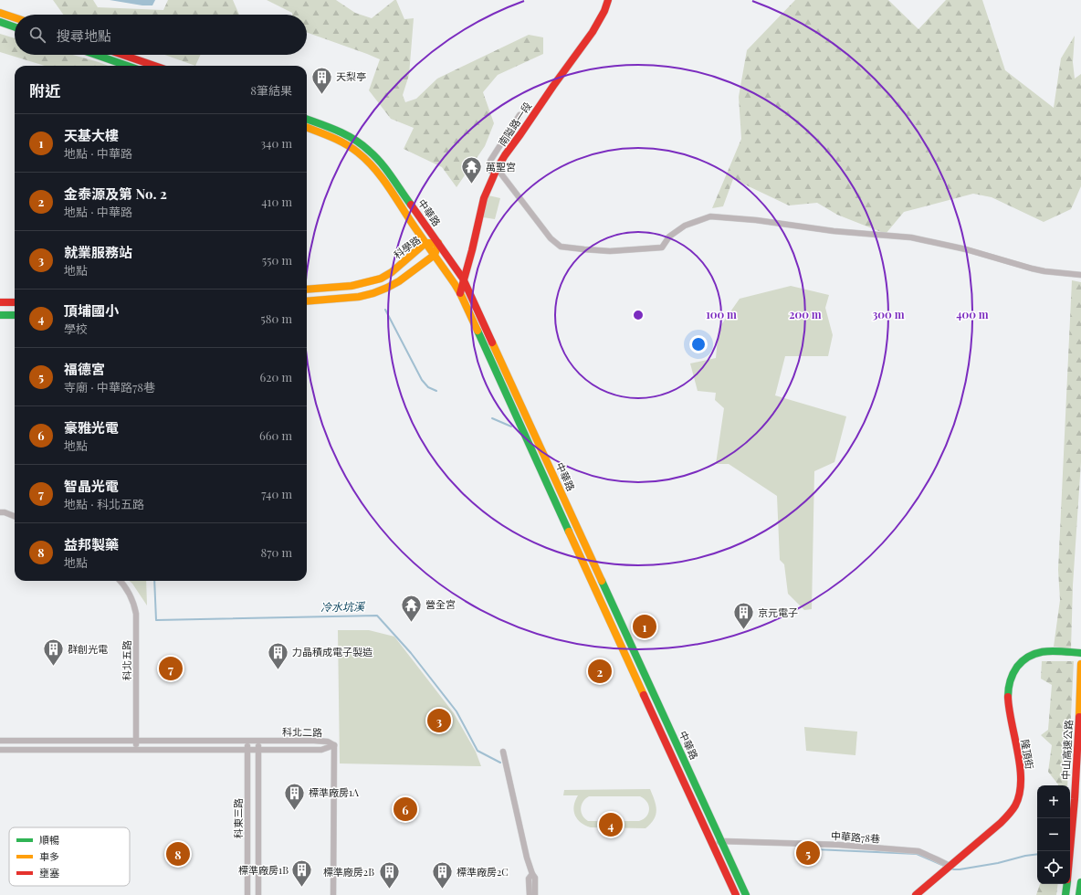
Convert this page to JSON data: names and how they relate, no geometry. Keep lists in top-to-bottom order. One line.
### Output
{"streets":{"main road":["南隘路一段","中華路","科學路","中山高速公路","隆頂街"],"street":["科北五路","科北二路","科東三路","中華路78巷"]},"crossings":[["南隘路一段","中華路"],["中華路","科學路"],["中華路","中華路78巷"],["科北五路","科北二路"],["科北二路","科東三路"],["隆頂街","中華路78巷"]],"water":["冷水坑溪"],"places":{"building":["天梨亭","京元電子","群創光電","力晶積成電子製造","標準廠房1A","標準廠房1B","標準廠房2B","標準廠房2C"],"temple":["萬聖宮","營全宮"]},"legend":["順暢","車多","壅塞"],"page":{"search":"搜尋地點","heading":["附近","8筆結果"],"list":[{"mark":"1","name":"天基大樓","note":"地點 · 中華路","value":"340 m"},{"mark":"2","name":"金泰源及第 No. 2","note":"地點 · 中華路","value":"410 m"},{"mark":"3","name":"就業服務站","note":"地點","value":"550 m"},{"mark":"4","name":"頂埔國小","note":"學校","value":"580 m"},{"mark":"5","name":"福德宮","note":"寺廟 · 中華路78巷","value":"620 m"},{"mark":"6","name":"豪雅光電","note":"地點","value":"660 m"},{"mark":"7","name":"智晶光電","note":"地點 · 科北五路","value":"740 m"},{"mark":"8","name":"益邦製藥","note":"地點","value":"870 m"}],"pins":["1","7","2","3","6","4","5","8"],"map_buttons":["+","−"]},"rings":["100 m","200 m","300 m","400 m"]}
